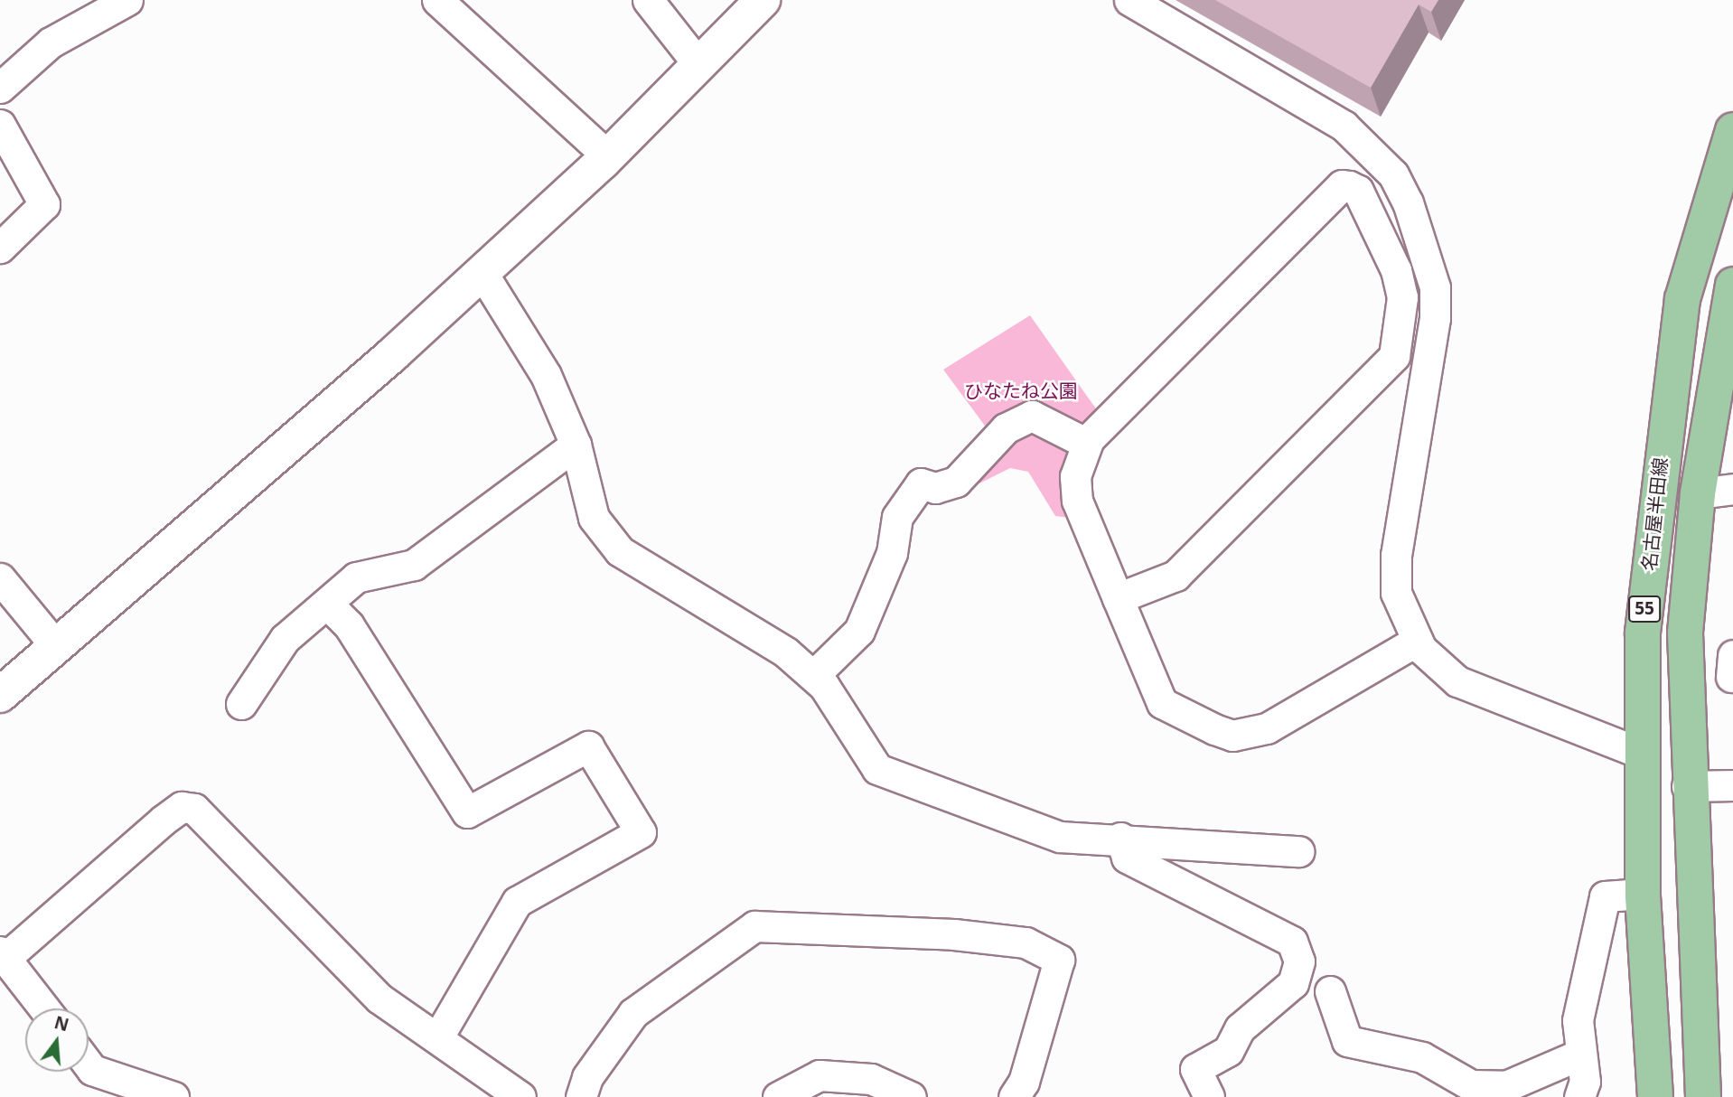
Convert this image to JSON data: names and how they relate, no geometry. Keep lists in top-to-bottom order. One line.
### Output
{"streets":{"main road":["名古屋半田線","55"]},"parks":["ひなたね公園"],"north":"top"}
